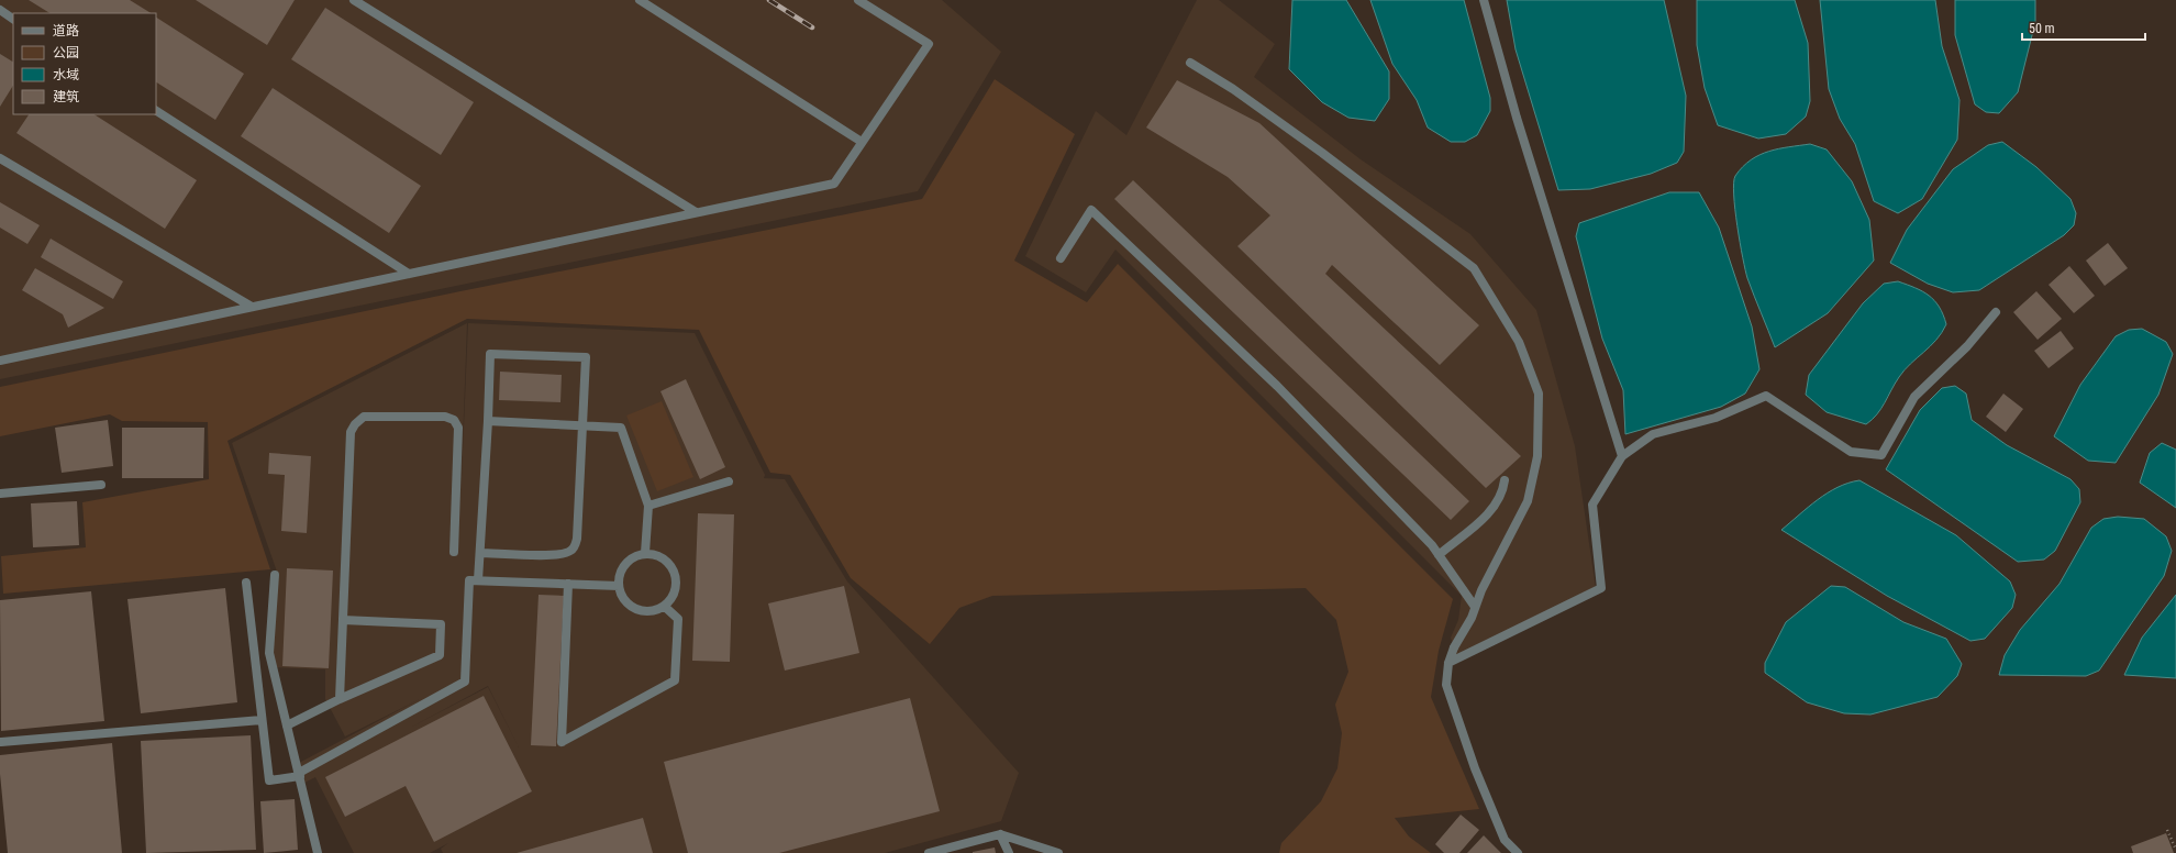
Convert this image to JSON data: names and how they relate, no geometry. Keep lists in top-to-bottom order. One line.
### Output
{"legend":["道路","公园","水域","建筑"],"scale_bar":"50 m"}
